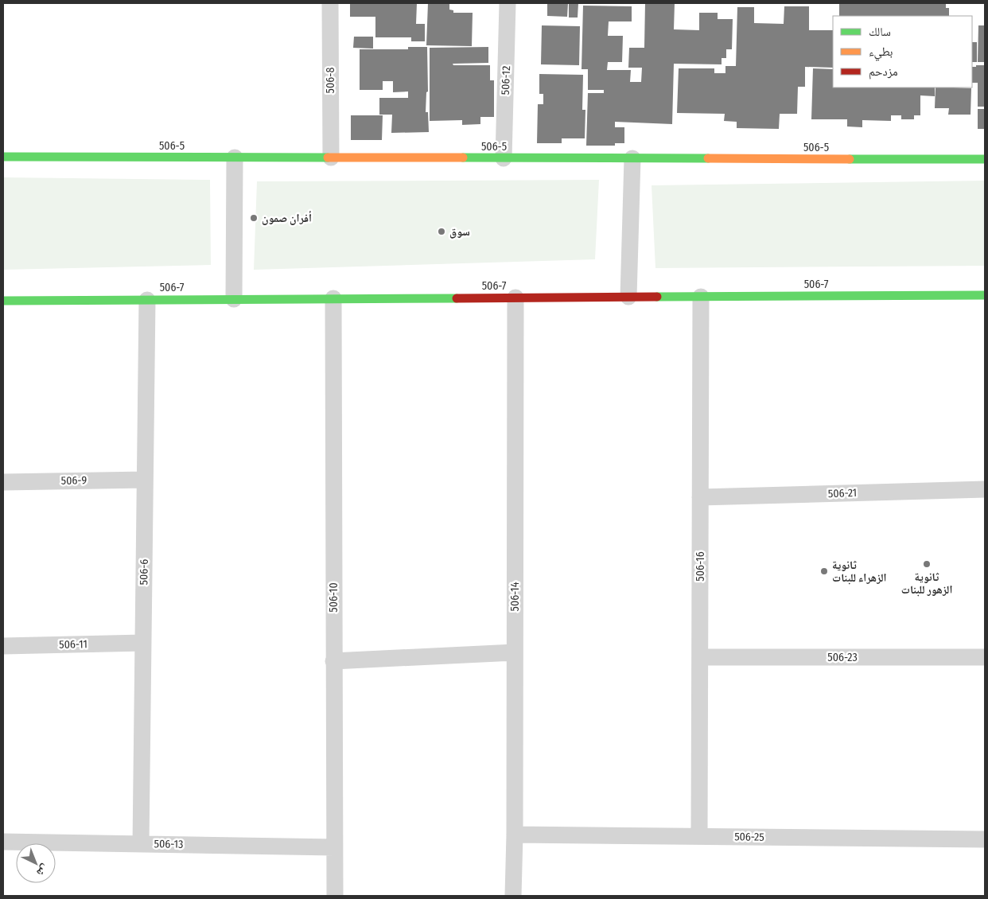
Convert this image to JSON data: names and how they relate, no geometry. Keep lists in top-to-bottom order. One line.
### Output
{"streets":{"street":["506-8","506-12","506-5","506-7","506-9","506-21","506-16","506-6","506-14","506-10","506-11","506-23","506-25","506-13"]},"crossings":[["506-8","506-5"],["506-12","506-5"],["506-7","506-16"],["506-7","506-6"],["506-7","506-14"],["506-7","506-10"],["506-9","506-6"],["506-21","506-16"],["506-16","506-23"],["506-16","506-25"],["506-6","506-11"],["506-6","506-13"],["506-14","506-25"],["506-10","506-13"]],"places":["أفران صمون","سوق","ثانوية الزهور للبنات","ثانوية الزهراء للبنات"],"legend":["سالك","بطيء","مزدحم"],"north":"bottom right"}
